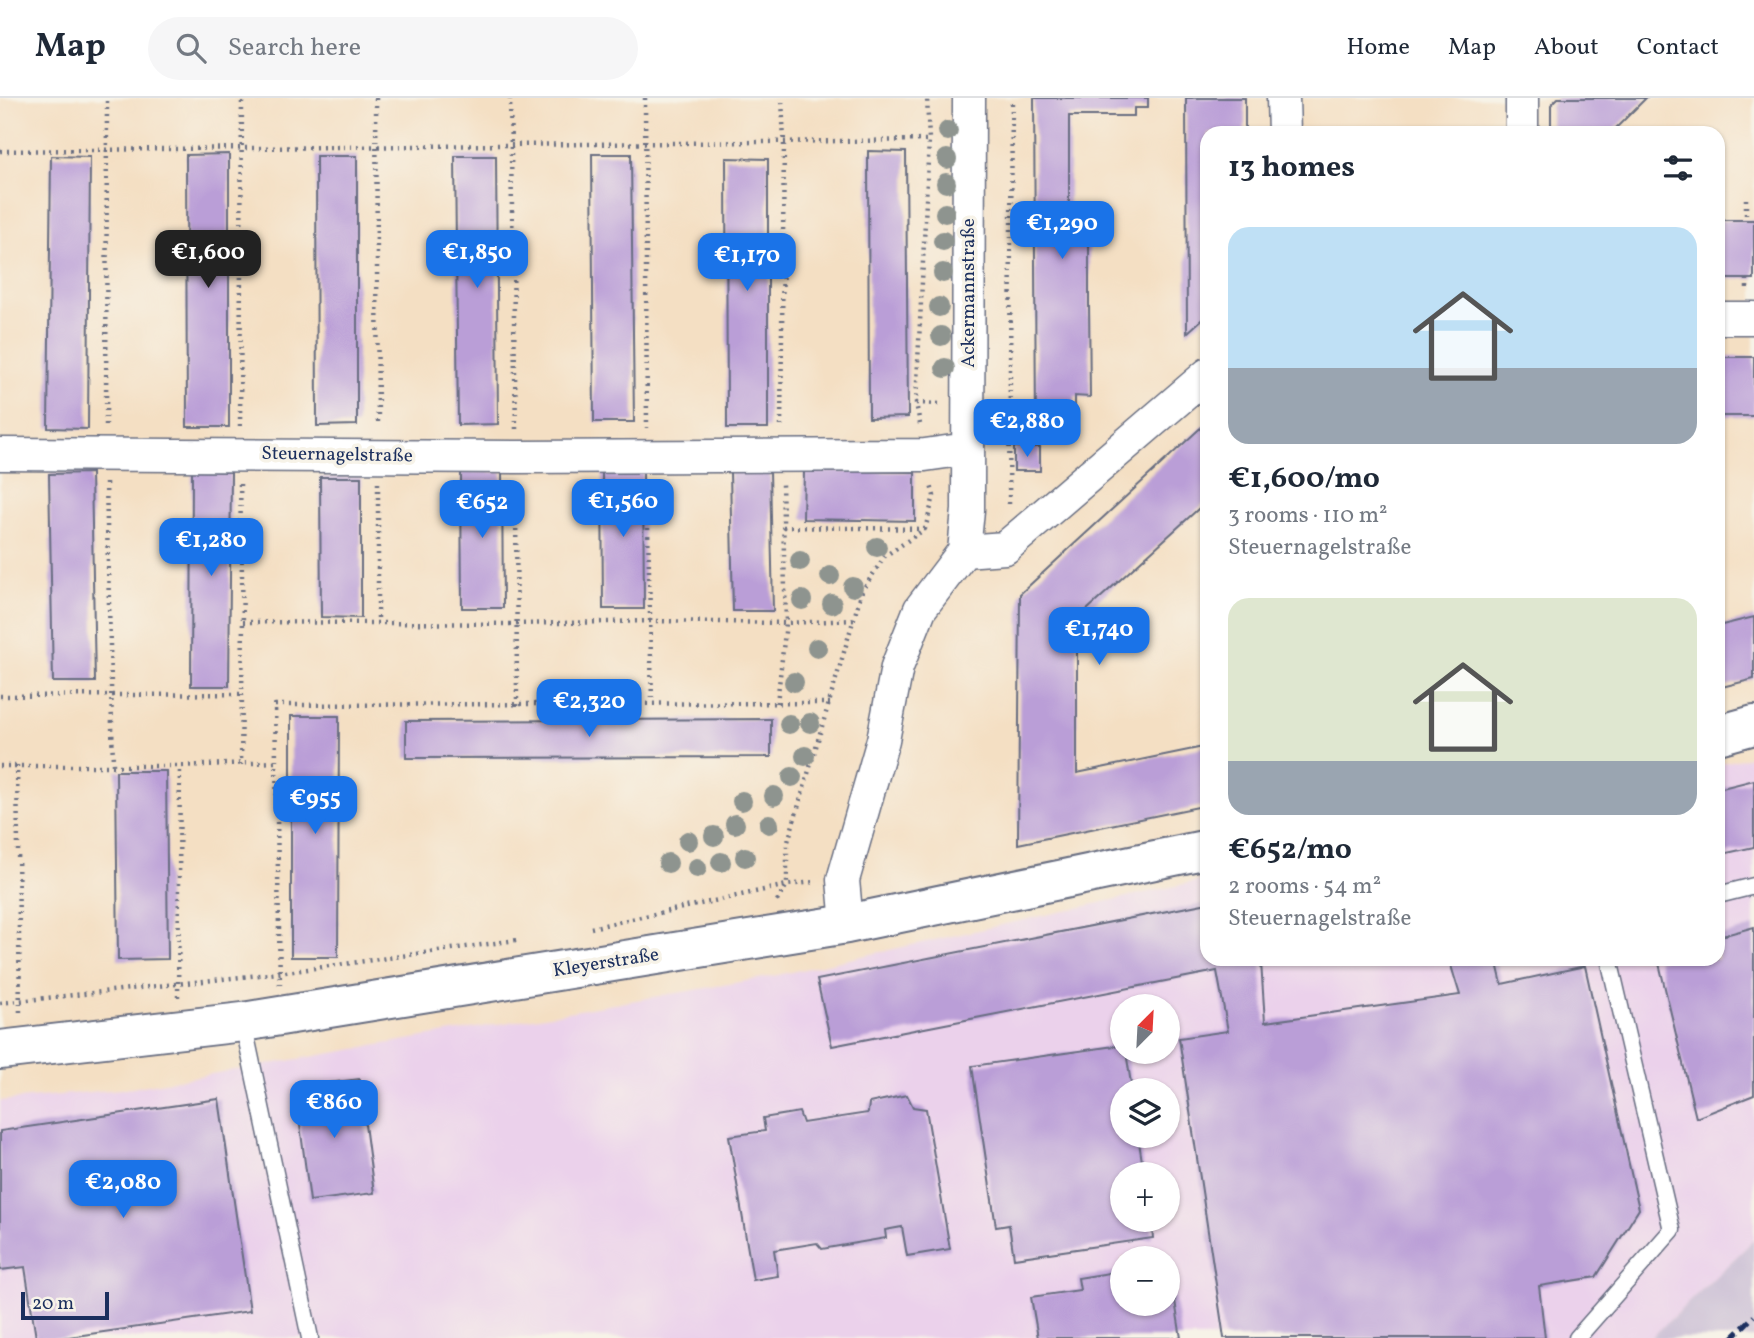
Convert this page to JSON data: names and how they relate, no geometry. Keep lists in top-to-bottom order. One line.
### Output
{"streets":{"street":["Ackermannstraße","Steuernagelstraße","Kleyerstraße"]},"crossings":[["Ackermannstraße","Steuernagelstraße"]],"scale_bar":"20 m","north":"top right","page":{"header":"Map","search":"Search here","nav":["Home","Map","About","Contact"],"heading":"13 homes","price":["€1,290","€1,600","€1,850","€1,170","€2,880","€1,560","€652","€1,280","€1,740","€2,320","€955","€860","€2,080"],"list":[{"name":"€1,600/mo","note":"3 rooms · 110 m² · Steuernagelstraße"},{"name":"€652/mo","note":"2 rooms · 54 m² · Steuernagelstraße"}],"map_buttons":["+","−"],"scale":"20 m"}}
